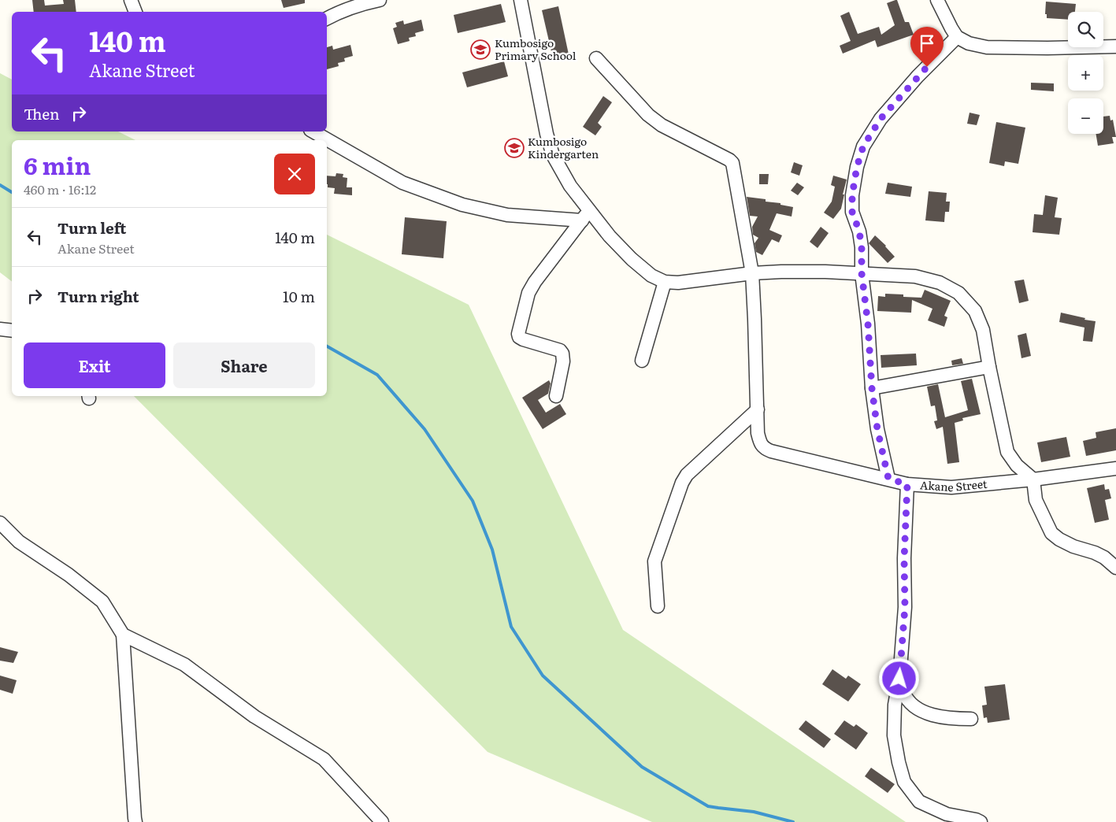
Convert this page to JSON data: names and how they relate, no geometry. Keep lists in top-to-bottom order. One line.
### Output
{"streets":{"street":["Akane Street"]},"places":{"school or university":["Kumbosigo Primary School","Kumbosigo Kindergarten"]},"page":{"map_buttons":["+","−"],"turn":["140 m","Akane Street"],"then":"Then","heading":["6 min","460 m · 16:12"],"list":[{"name":"Turn left","note":"Akane Street","value":"140 m"},{"name":"Turn right","value":"10 m"}],"buttons":["Exit","Share"]}}
